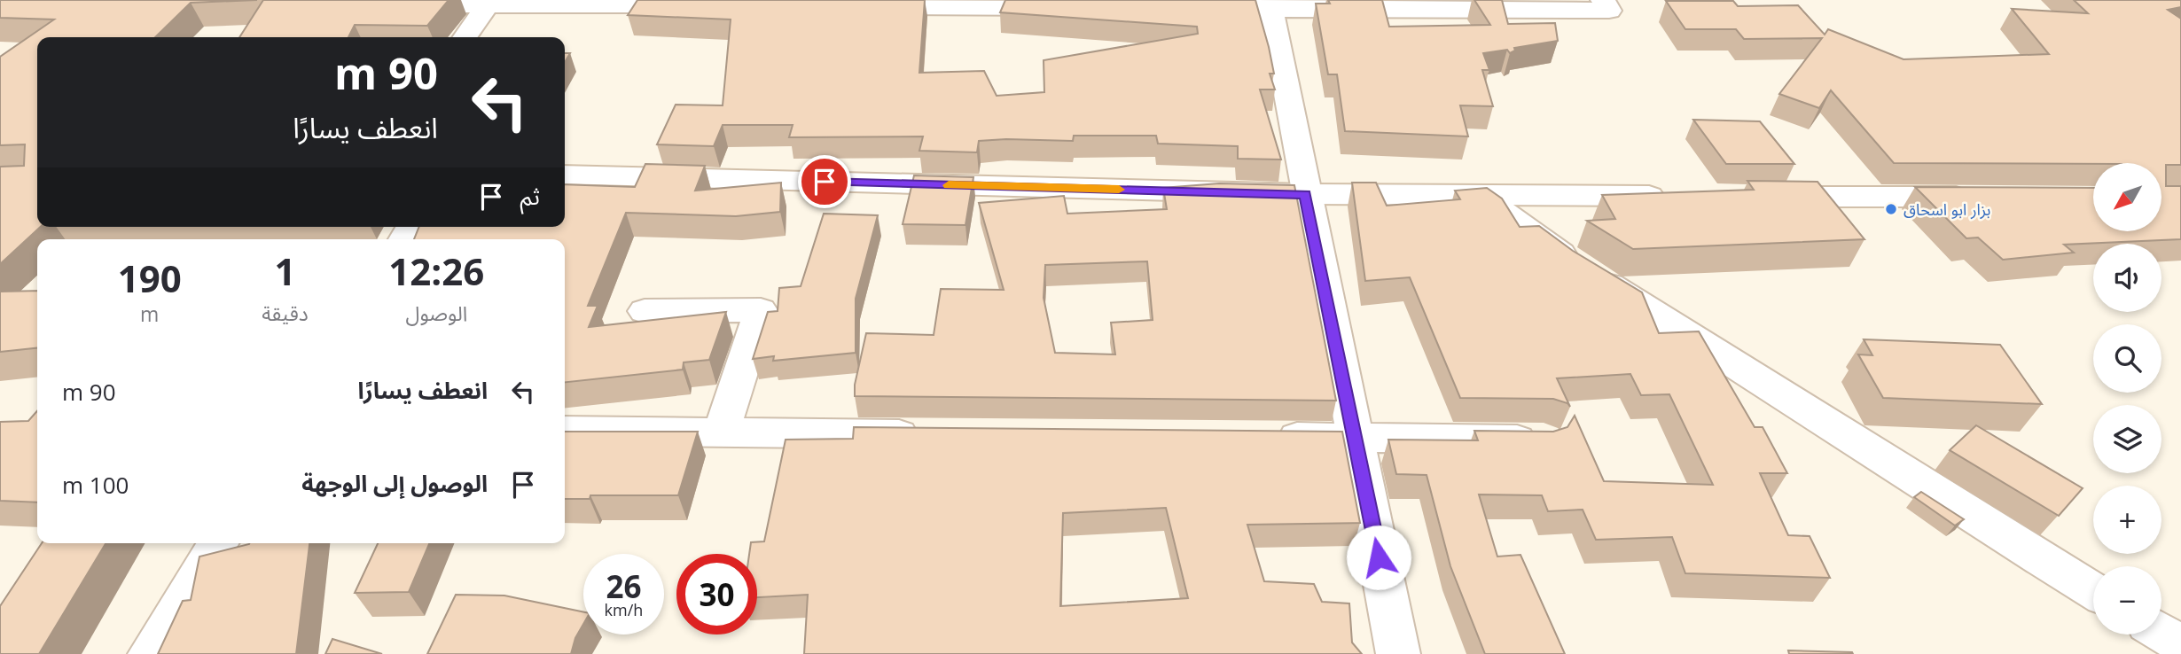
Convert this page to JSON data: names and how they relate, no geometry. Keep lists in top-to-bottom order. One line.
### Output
{"places":["بزار ابو اسحاق"],"north":"bottom left","page":{"turn":["90 m","انعطف يسارًا"],"map_buttons":["+","−"],"then":"ثم","eta":["12:26","الوصول","1","دقيقة","190","m"],"list":[{"name":"انعطف يسارًا","value":"90 m"},{"name":"الوصول إلى الوجهة","value":"100 m"}],"speed":"26 km/h","limit":"30"}}
